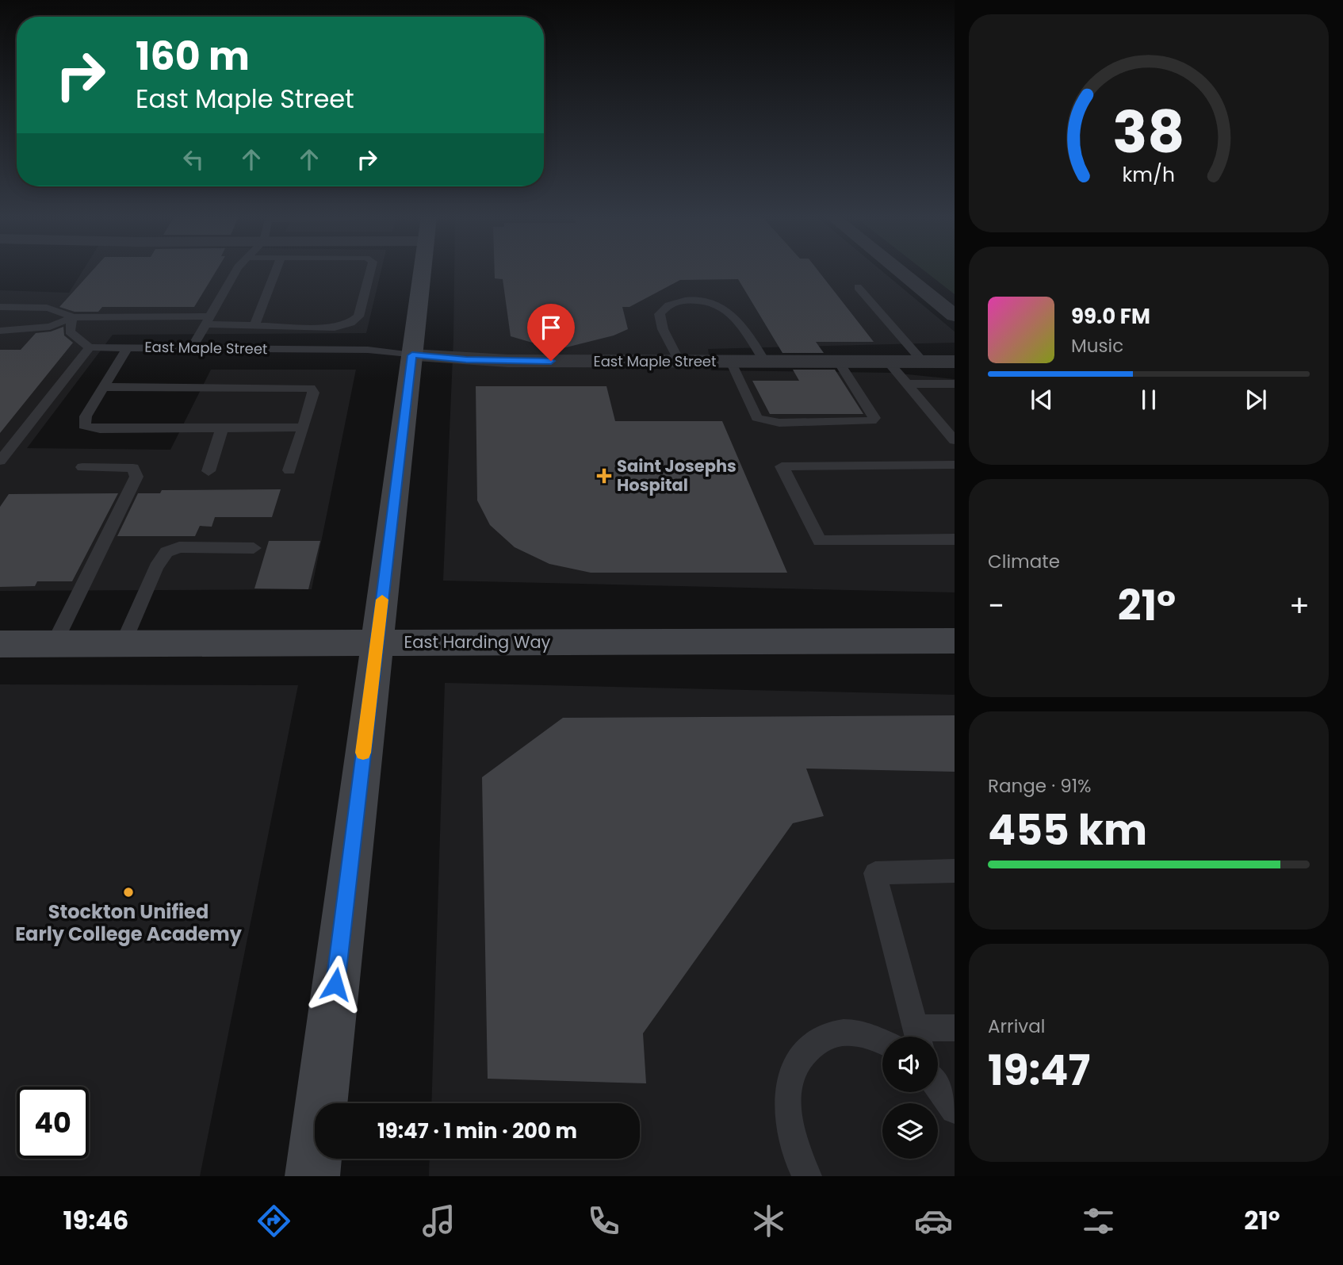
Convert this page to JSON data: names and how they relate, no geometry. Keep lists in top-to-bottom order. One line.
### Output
{"streets":{"street":["East Maple Street","East Harding Way"]},"places":{"health":["Saint Josephs Hospital"],"other":["Stockton Unified Early College Academy"]},"page":{"turn":["160 m","East Maple Street"],"song":["99.0 FM","Music"],"tile":["Climate",["Range · 91%","455 km"],["Arrival","19:47"]],"heat":["−","21°","+"],"limit":"40","trip":"19:47 · 1 min · 200 m","tabs":["19:46","21°"],"gauge":["38","km/h"]}}
